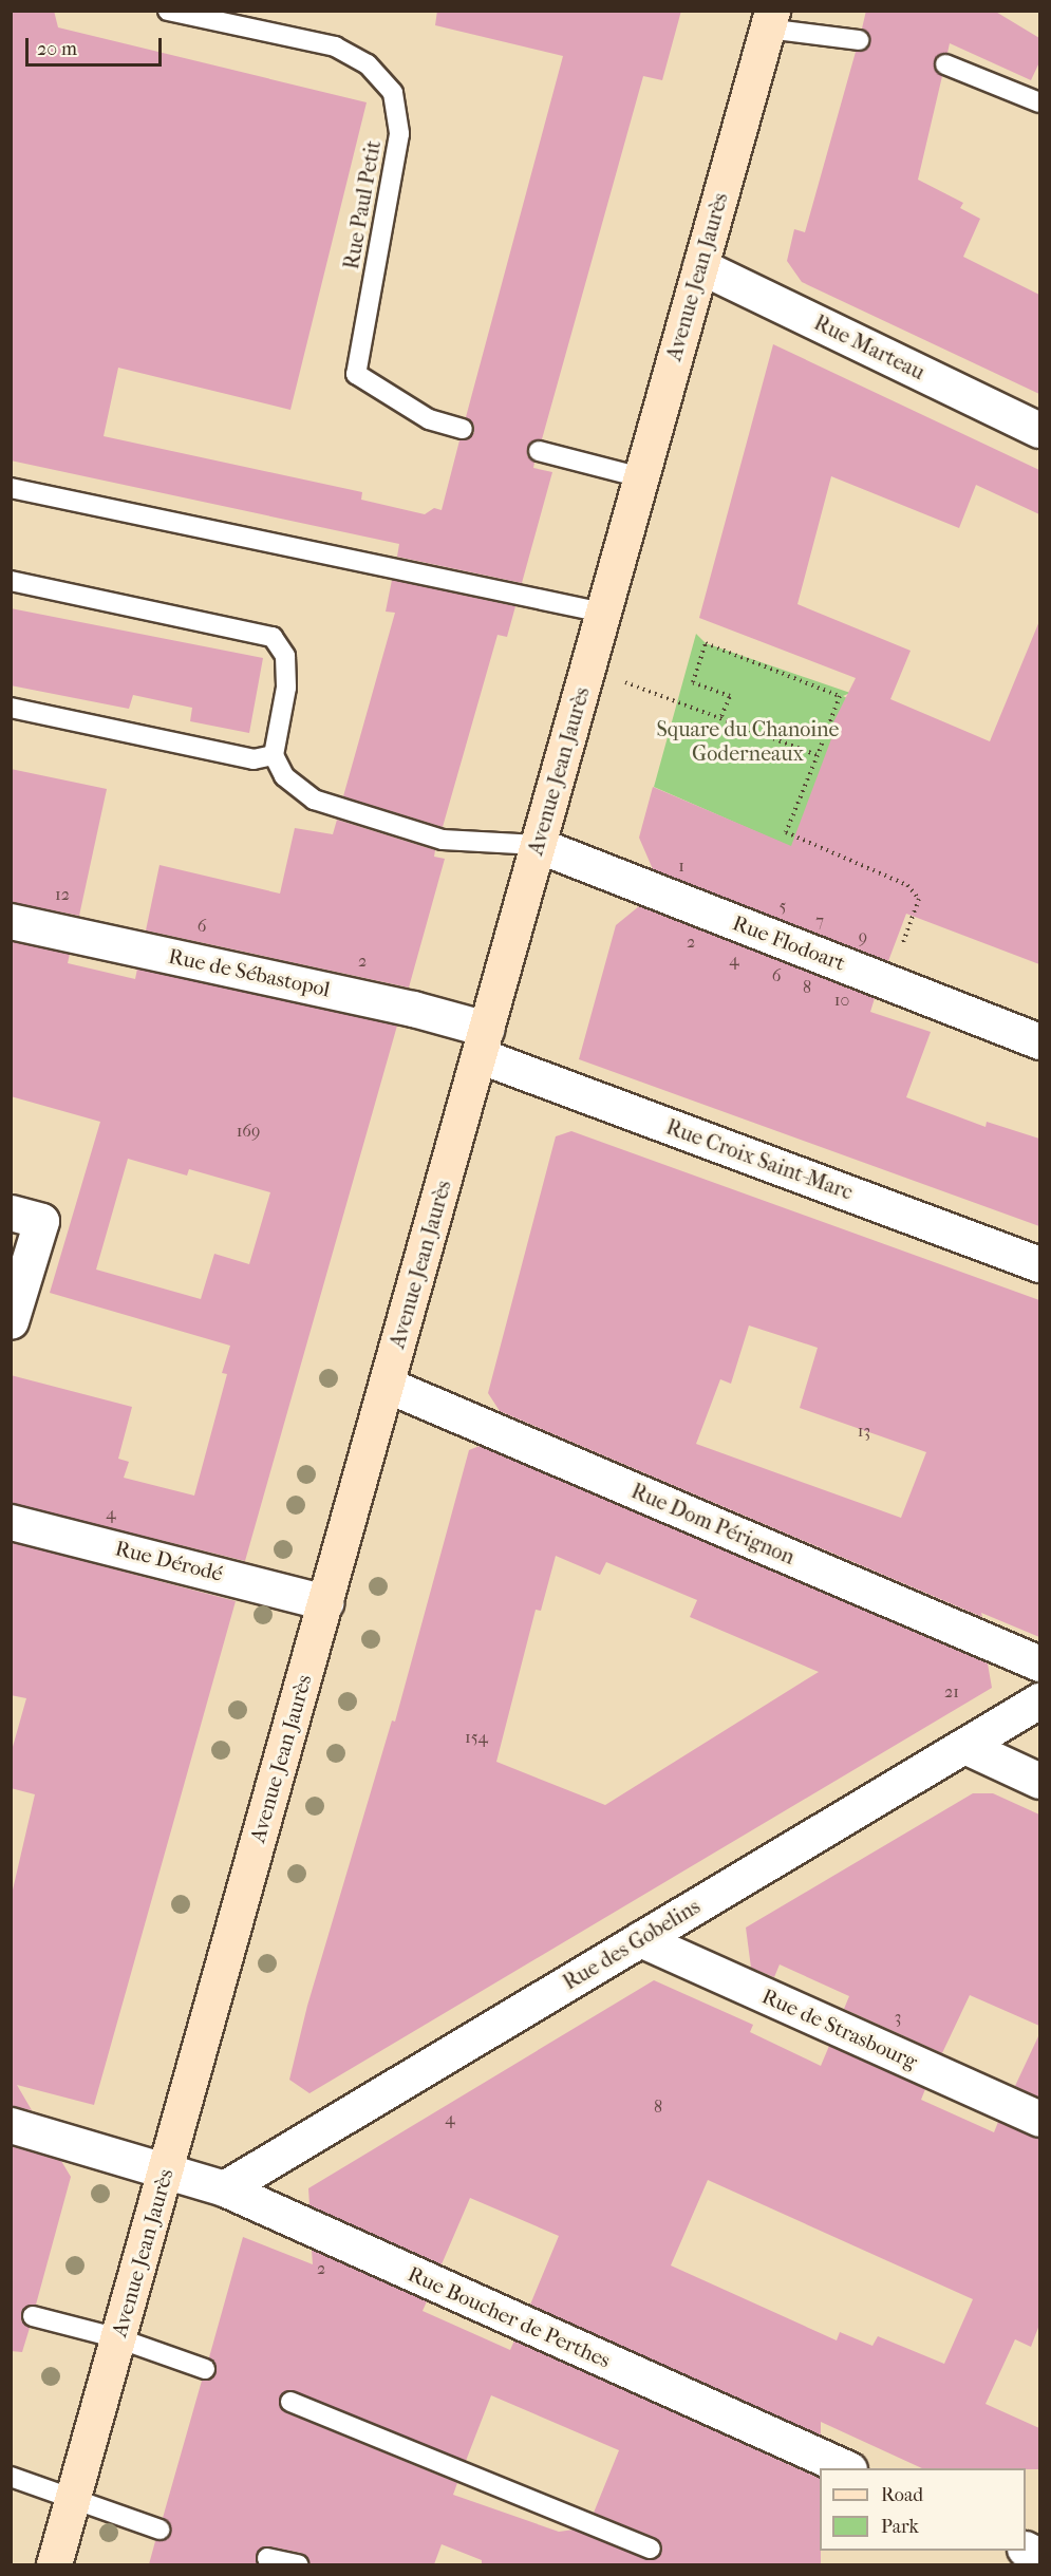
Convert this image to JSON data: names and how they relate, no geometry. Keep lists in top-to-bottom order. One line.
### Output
{"streets":{"main road":["Avenue Jean Jaurès"],"street":["Rue Marteau","Rue Flodoart","Rue de Sébastopol","Rue Croix Saint-Marc","Rue Dom Pérignon","Rue Dérodé","Rue des Gobelins","Rue de Strasbourg","Rue Boucher de Perthes"],"lane":["Rue Paul Petit"]},"crossings":[["Avenue Jean Jaurès","Rue Marteau"],["Avenue Jean Jaurès","Rue Flodoart"],["Avenue Jean Jaurès","Rue de Sébastopol"],["Avenue Jean Jaurès","Rue Croix Saint-Marc"],["Avenue Jean Jaurès","Rue Dom Pérignon"],["Avenue Jean Jaurès","Rue Dérodé"],["Avenue Jean Jaurès","Rue Boucher de Perthes"],["Rue de Sébastopol","Rue Croix Saint-Marc"],["Rue des Gobelins","Rue de Strasbourg"],["Rue des Gobelins","Rue Boucher de Perthes"]],"parks":["Square du Chanoine Goderneaux"],"house_numbers":["1","12","5","7","6","9","2","4","2","6","8","10","169","13","4","21","154","3","8","4","2"],"legend":["Road","Park"],"scale_bar":"20 m"}
